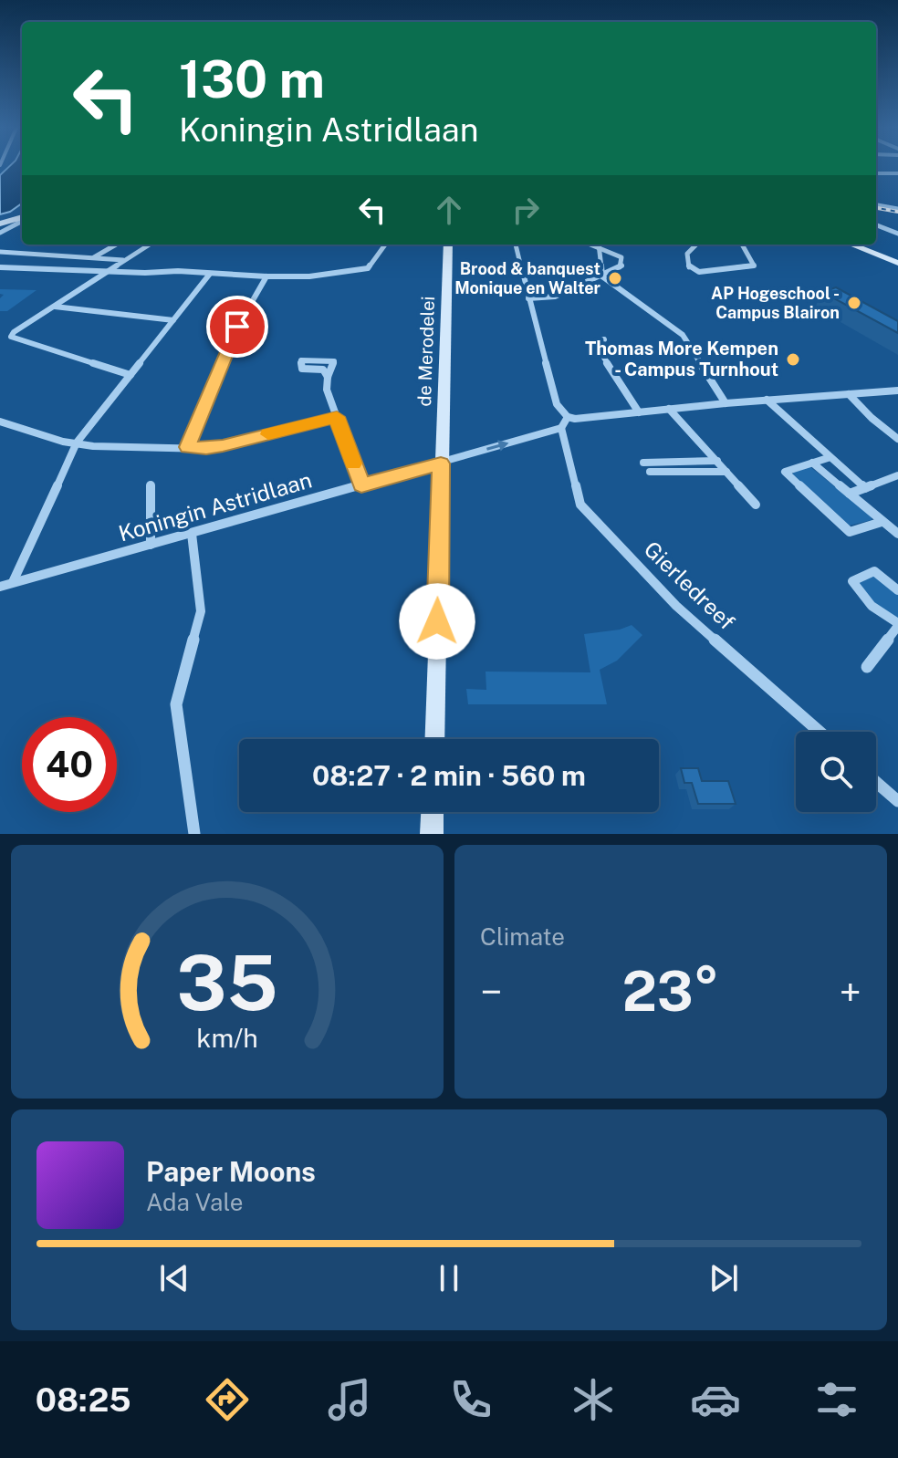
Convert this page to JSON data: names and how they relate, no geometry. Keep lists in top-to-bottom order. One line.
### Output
{"streets":{"street":["de Merodelei","Koningin Astridlaan","Gierledreef"]},"crossings":[["de Merodelei","Koningin Astridlaan"],["Koningin Astridlaan","Gierledreef"]],"places":["Brood & banquest Monique en Walter","AP Hogeschool - Campus Blairon","Thomas More Kempen - Campus Turnhout"],"page":{"turn":["130 m","Koningin Astridlaan"],"limit":"40","trip":"08:27 · 2 min · 560 m","tile":"Climate","heat":["−","23°","+"],"song":["Paper Moons","Ada Vale"],"tabs":"08:25","gauge":["35","km/h"]}}
